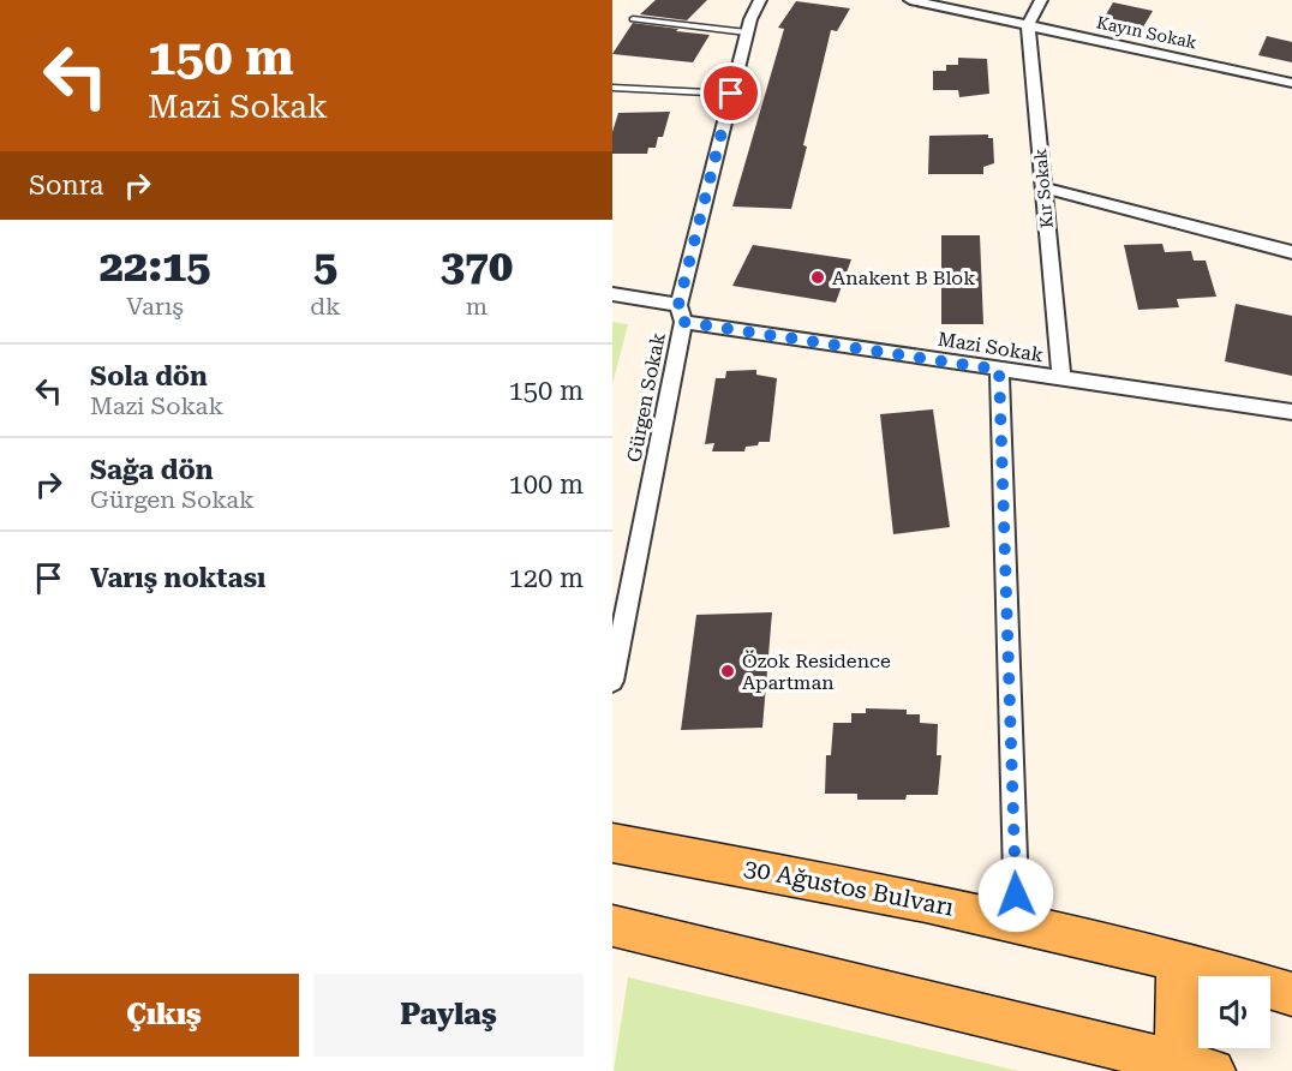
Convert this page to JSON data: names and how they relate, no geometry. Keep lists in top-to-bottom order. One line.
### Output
{"streets":{"main road":["30 Ağustos Bulvarı"],"street":["Kayın Sokak","Kır Sokak","Mazi Sokak","Gürgen Sokak"]},"crossings":[["Kayın Sokak","Kır Sokak"],["Kır Sokak","Mazi Sokak"],["Mazi Sokak","Gürgen Sokak"]],"places":["Anakent B Blok","Özok Residence Apartman"],"page":{"turn":["150 m","Mazi Sokak"],"then":"Sonra","eta":["22:15","Varış","5","dk","370","m"],"list":[{"name":"Sola dön","note":"Mazi Sokak","value":"150 m"},{"name":"Sağa dön","note":"Gürgen Sokak","value":"100 m"},{"name":"Varış noktası","value":"120 m"}],"buttons":["Çıkış","Paylaş"]}}
